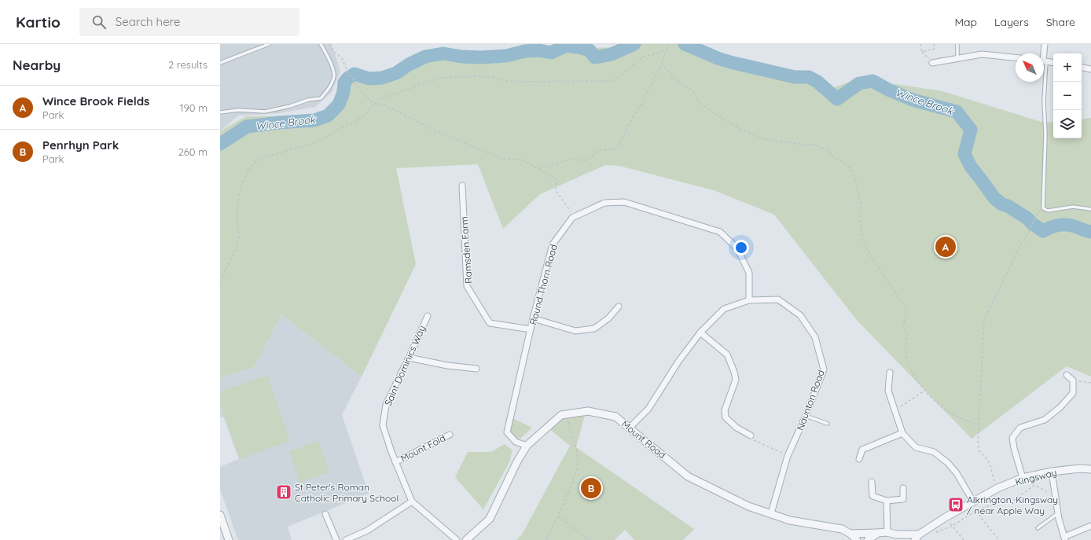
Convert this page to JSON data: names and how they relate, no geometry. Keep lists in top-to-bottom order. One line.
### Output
{"streets":{"street":["Ramsden Farm","Round Thorn Road","Saint Dominics Way","Naunton Road","Mount Road","Mount Fold","Kingsway"]},"crossings":[["Ramsden Farm","Round Thorn Road"],["Round Thorn Road","Naunton Road"],["Round Thorn Road","Mount Road"],["Saint Dominics Way","Mount Fold"],["Naunton Road","Mount Road"],["Mount Road","Kingsway"]],"water":["Wince Brook"],"places":{"building":["St Peter's Roman Catholic Primary School"],"bus stop":["Alkrington, Kingsway / near Apple Way"]},"north":"top left","page":{"header":"Kartio","search":"Search here","nav":["Map","Layers","Share"],"heading":["Nearby","2 results"],"map_buttons":["+","−"],"list":[{"mark":"A","name":"Wince Brook Fields","note":"Park","value":"190 m"},{"mark":"B","name":"Penrhyn Park","note":"Park","value":"260 m"}],"pins":["A","B"]}}
